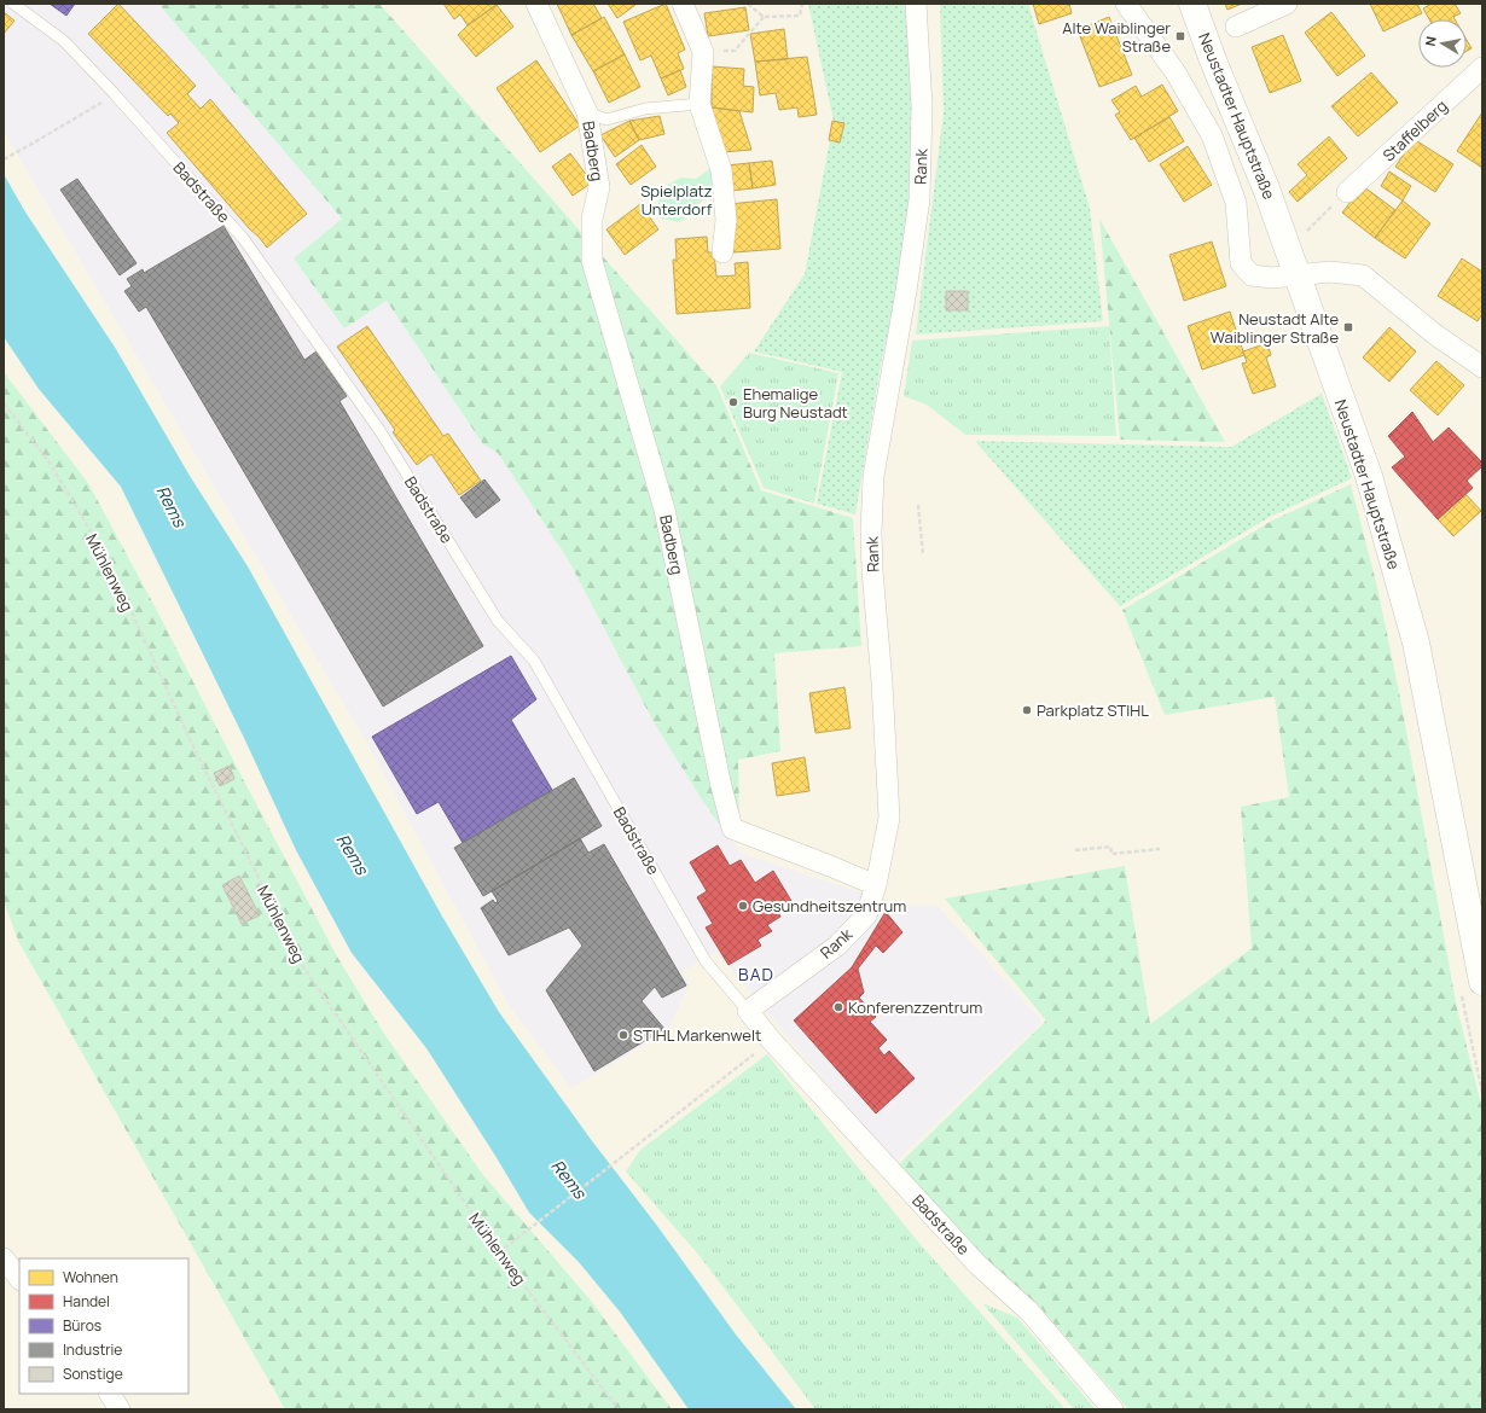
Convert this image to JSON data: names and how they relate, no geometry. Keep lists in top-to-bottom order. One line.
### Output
{"streets":{"street":["Neustadter Hauptstraße","Staffelberg","Badberg","Rank","Badstraße"],"path":["Mühlenweg"]},"crossings":[["Badberg","Rank"],["Rank","Badstraße"]],"districts":["BAD"],"water":["Rems"],"parks":["Spielplatz Unterdorf"],"places":{"transit":["Alte Waiblinger Straße","Neustadt Alte Waiblinger Straße"],"other":["Ehemalige Burg Neustadt","Parkplatz STIHL","Gesundheitszentrum","Konferenzzentrum","STIHL Markenwelt"]},"legend":["Wohnen","Handel","Büros","Industrie","Sonstige"],"north":"left"}
